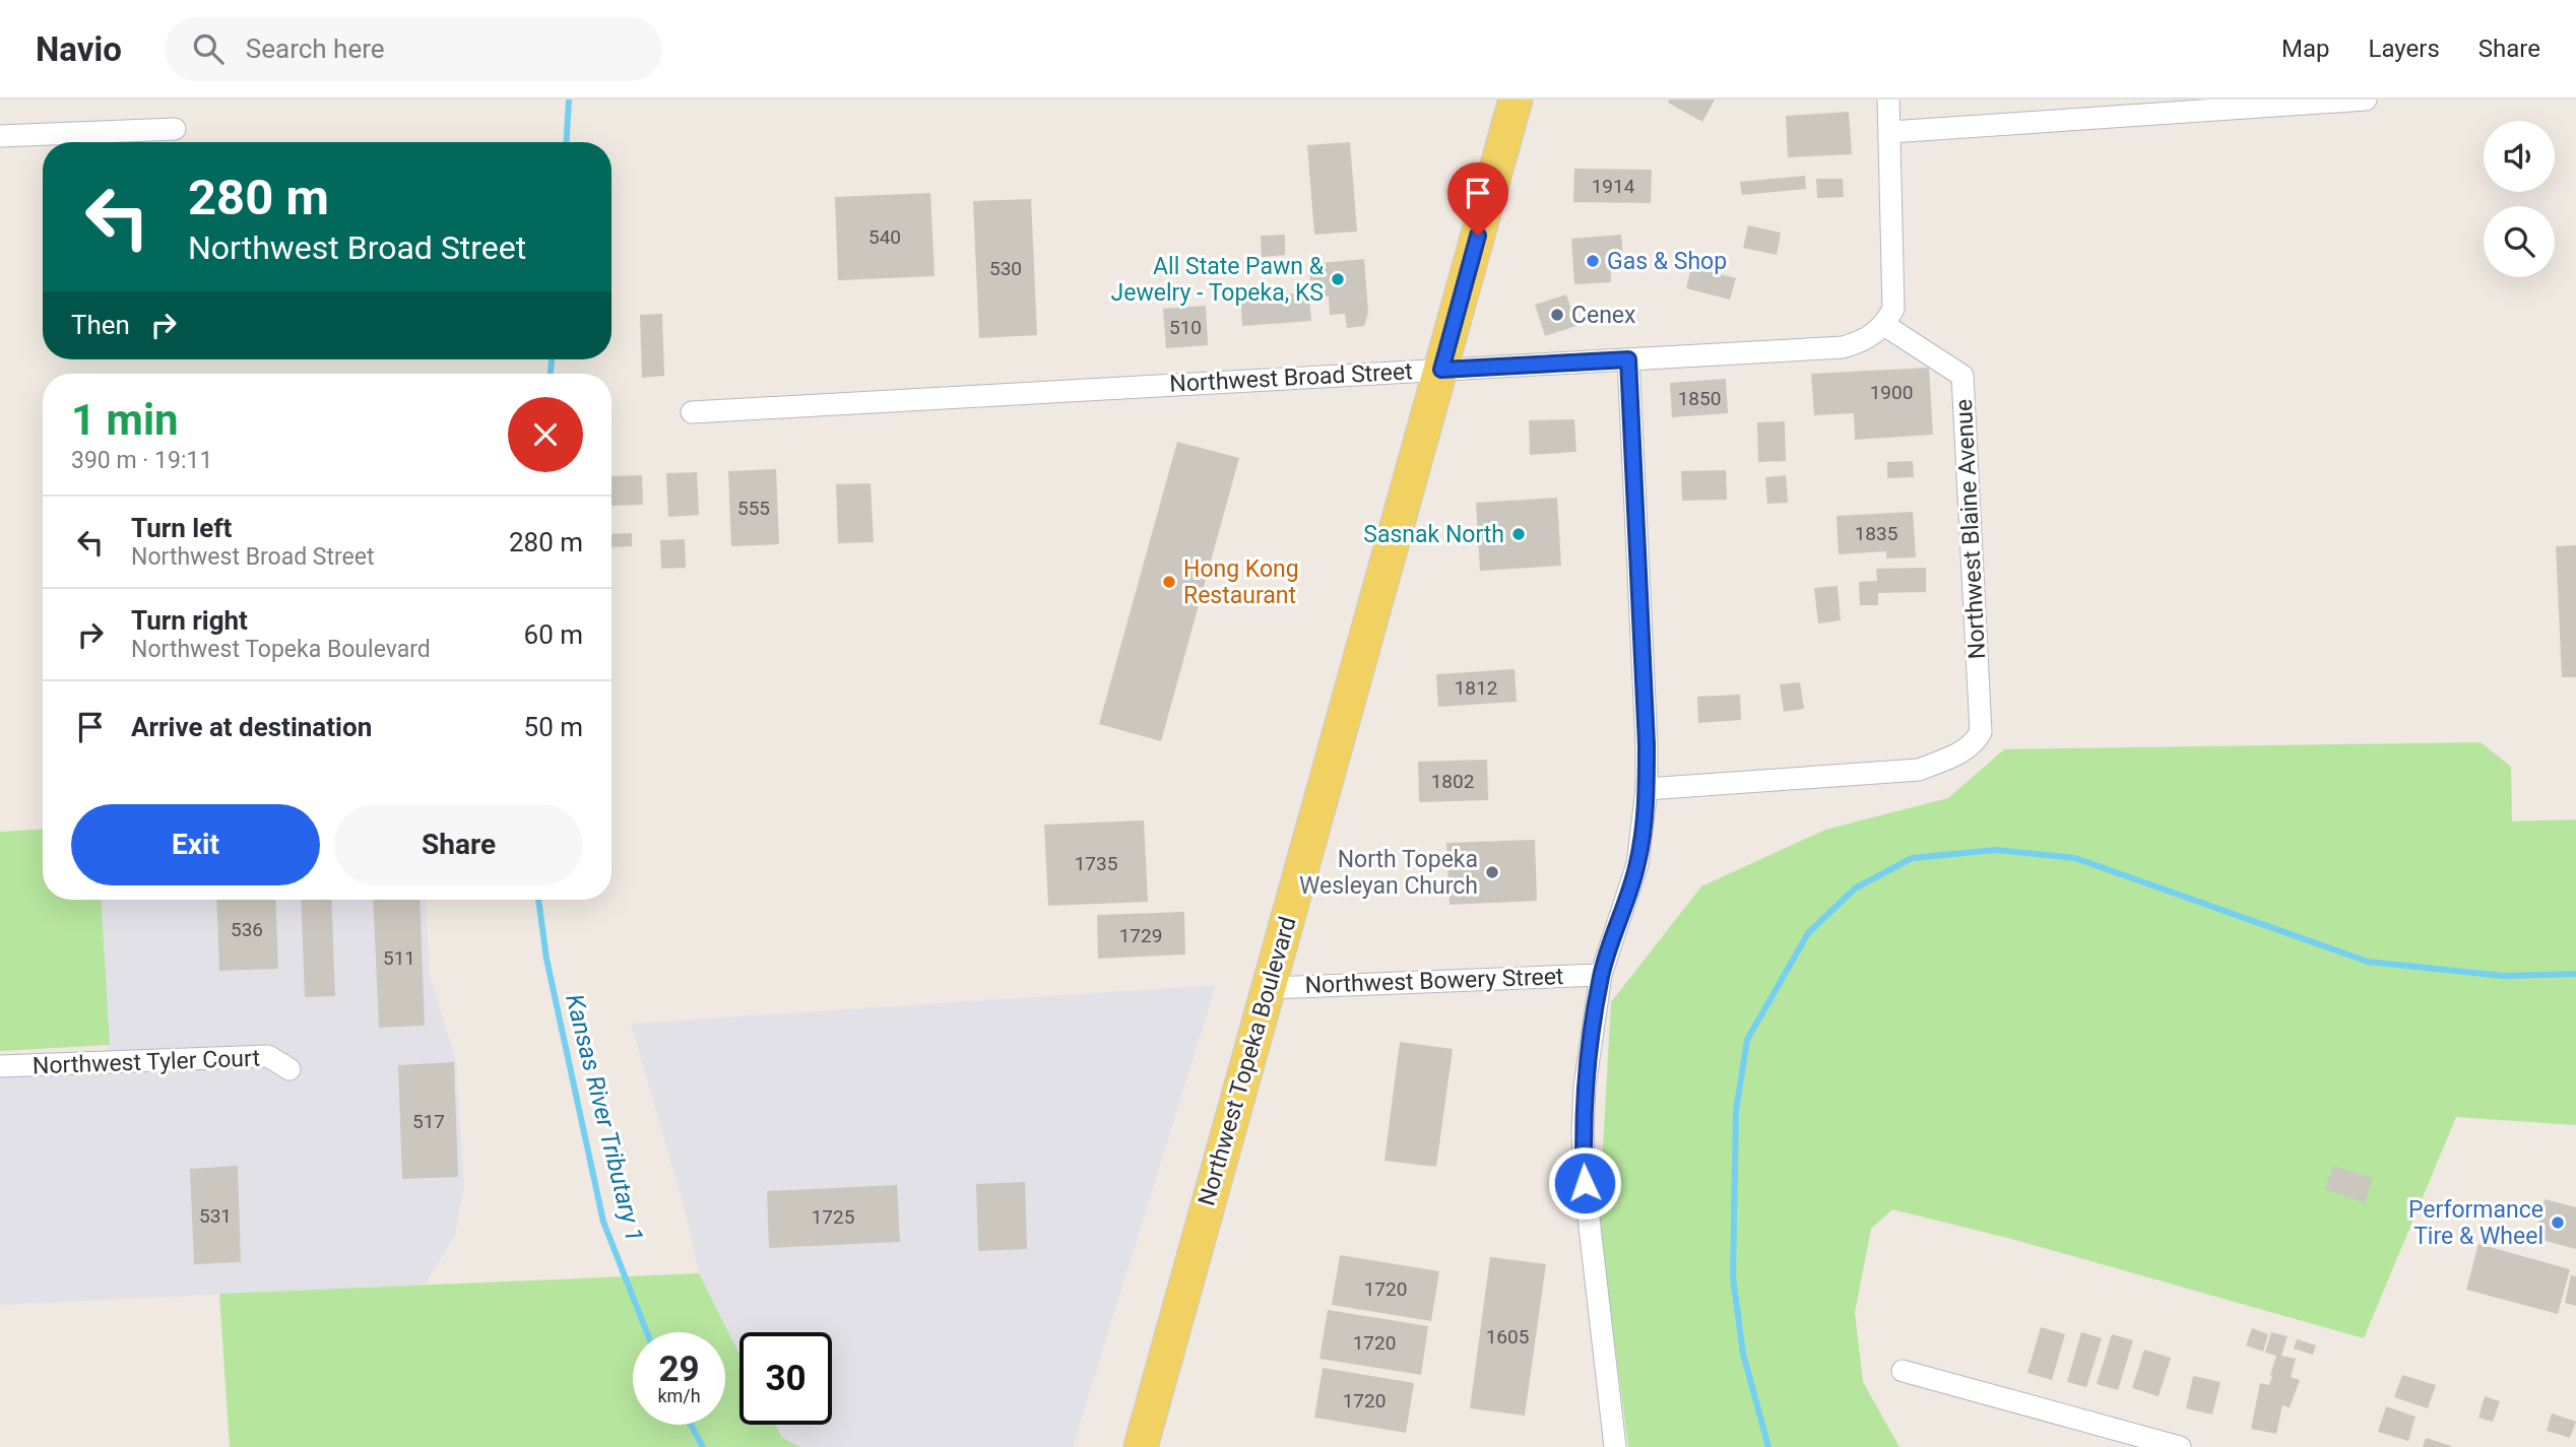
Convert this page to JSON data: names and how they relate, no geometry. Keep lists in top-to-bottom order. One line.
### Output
{"streets":{"main road":["Northwest Topeka Boulevard"],"street":["Northwest Broad Street","Northwest Blaine Avenue","Northwest Bowery Street","Northwest Tyler Court"]},"crossings":[["Northwest Broad Street","Northwest Blaine Avenue"],["Northwest Broad Street","Northwest Topeka Boulevard"],["Northwest Bowery Street","Northwest Topeka Boulevard"]],"water":["Kansas River Tributary 1"],"places":["Gas & Shop","All State Pawn & Jewelry - Topeka, KS","Cenex","Sasnak North","Hong Kong Restaurant","North Topeka Wesleyan Church","Performance Tire & Wheel"],"house_numbers":["1914","540","530","510","1900","1850","555","1835","1812","1802","1735","536","1729","511","517","531","1725","1720","1605","1720","1720"],"page":{"header":"Navio","search":"Search here","nav":["Map","Layers","Share"],"turn":["280 m","Northwest Broad Street"],"then":"Then","heading":["1 min","390 m · 19:11"],"list":[{"name":"Turn left","note":"Northwest Broad Street","value":"280 m"},{"name":"Turn right","note":"Northwest Topeka Boulevard","value":"60 m"},{"name":"Arrive at destination","value":"50 m"}],"buttons":["Exit","Share"],"speed":"29 km/h","limit":"30"}}
